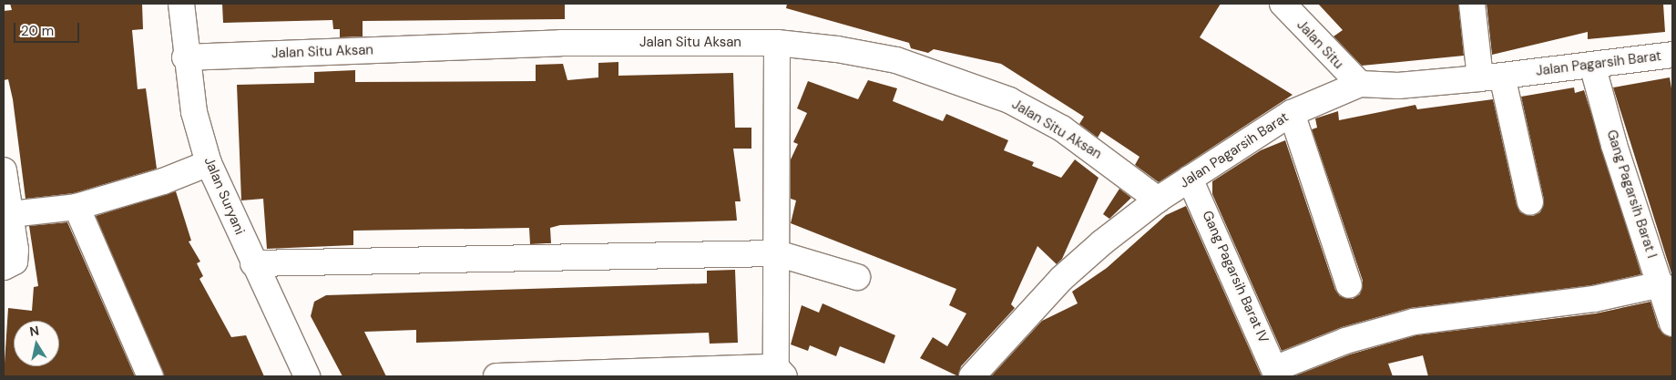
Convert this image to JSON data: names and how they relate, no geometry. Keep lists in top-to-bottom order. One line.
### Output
{"streets":{"street":["Jalan Situ Aksan","Jalan Situ","Jalan Pagarsih Barat","Gang Pagarsih Barat I","Jalan Suryani","Gang Pagarsih Barat IV"]},"crossings":[["Jalan Situ Aksan","Jalan Pagarsih Barat"],["Jalan Situ Aksan","Jalan Suryani"],["Jalan Situ","Jalan Pagarsih Barat"],["Jalan Pagarsih Barat","Gang Pagarsih Barat I"],["Jalan Pagarsih Barat","Gang Pagarsih Barat IV"]],"scale_bar":"20 m","north":"top"}
